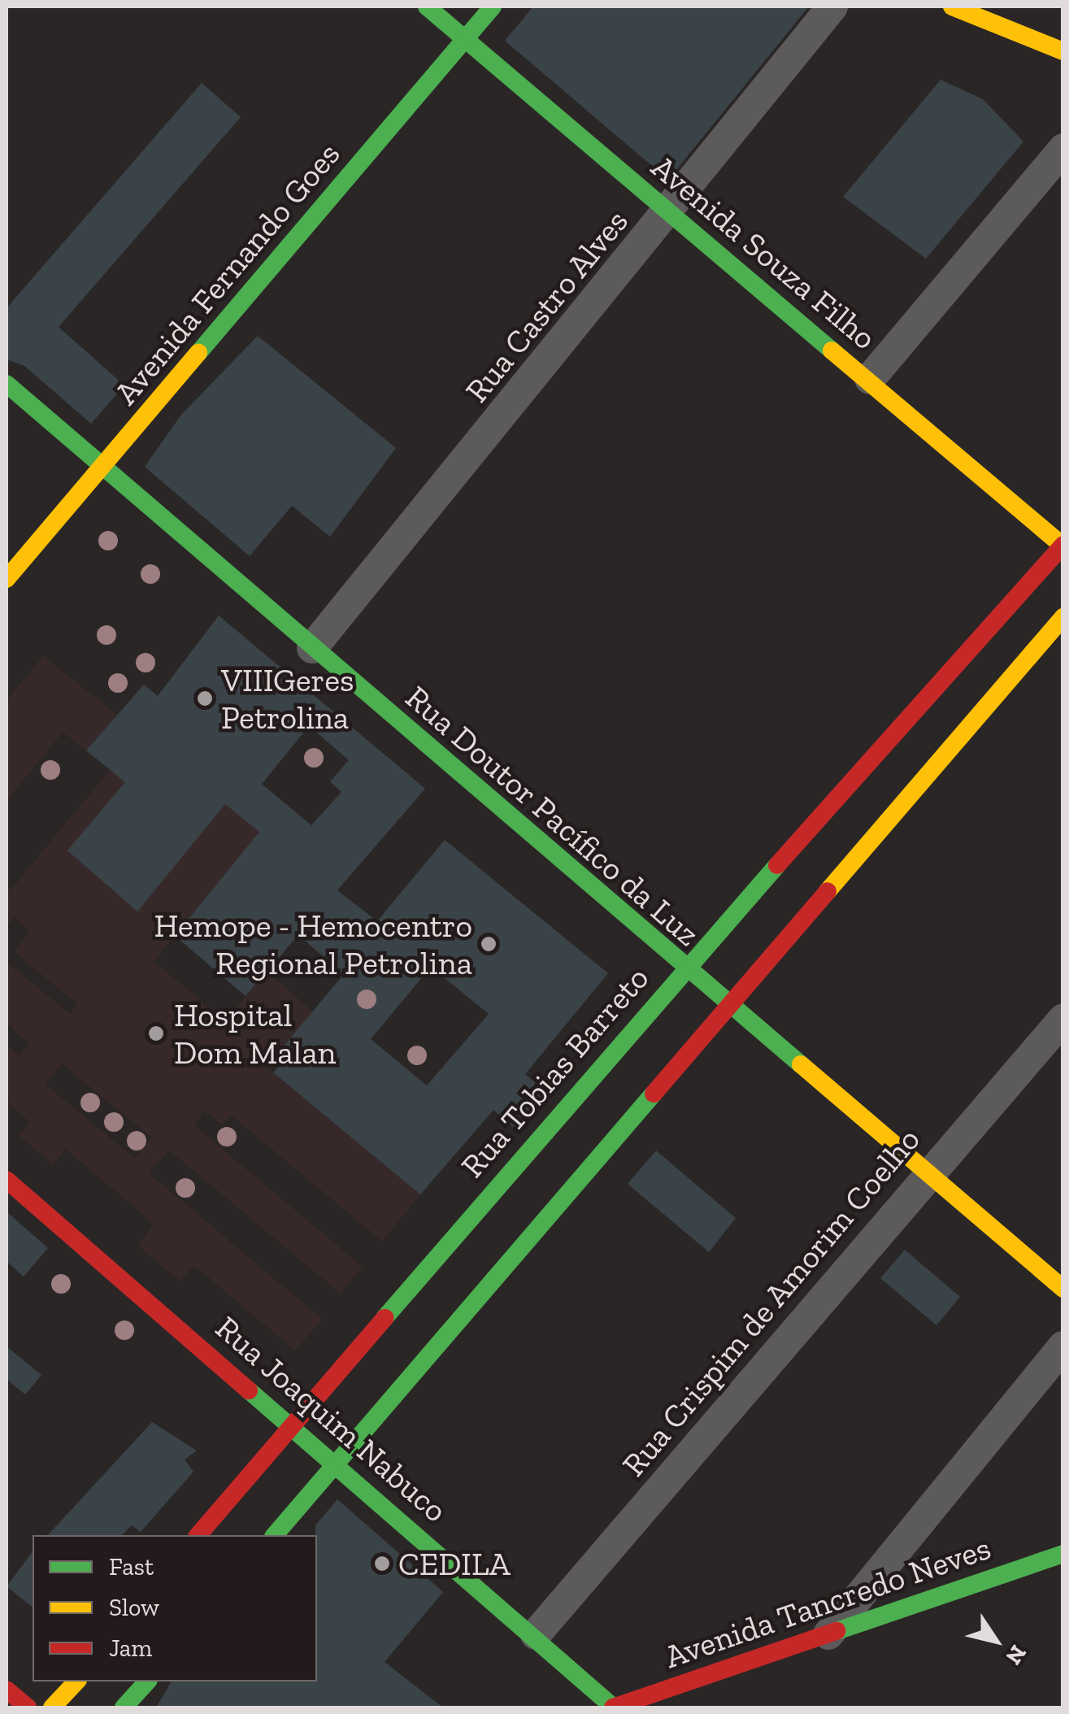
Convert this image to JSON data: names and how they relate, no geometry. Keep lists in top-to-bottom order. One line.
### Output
{"streets":{"street":["Avenida Souza Filho","Avenida Fernando Goes","Rua Castro Alves","Rua Doutor Pacífico da Luz","Rua Tobias Barreto","Rua Crispim de Amorim Coelho","Rua Joaquim Nabuco","Avenida Tancredo Neves"]},"crossings":[["Avenida Souza Filho","Avenida Fernando Goes"],["Avenida Souza Filho","Rua Castro Alves"],["Avenida Souza Filho","Rua Tobias Barreto"],["Avenida Fernando Goes","Rua Doutor Pacífico da Luz"],["Rua Castro Alves","Rua Doutor Pacífico da Luz"],["Rua Doutor Pacífico da Luz","Rua Tobias Barreto"],["Rua Doutor Pacífico da Luz","Rua Crispim de Amorim Coelho"],["Rua Tobias Barreto","Rua Joaquim Nabuco"],["Rua Crispim de Amorim Coelho","Rua Joaquim Nabuco"],["Rua Joaquim Nabuco","Avenida Tancredo Neves"]],"places":["VIIIGeres Petrolina","Hemope - Hemocentro Regional Petrolina","Hospital Dom Malan","CEDILA"],"legend":["Fast","Slow","Jam"],"north":"bottom right"}
